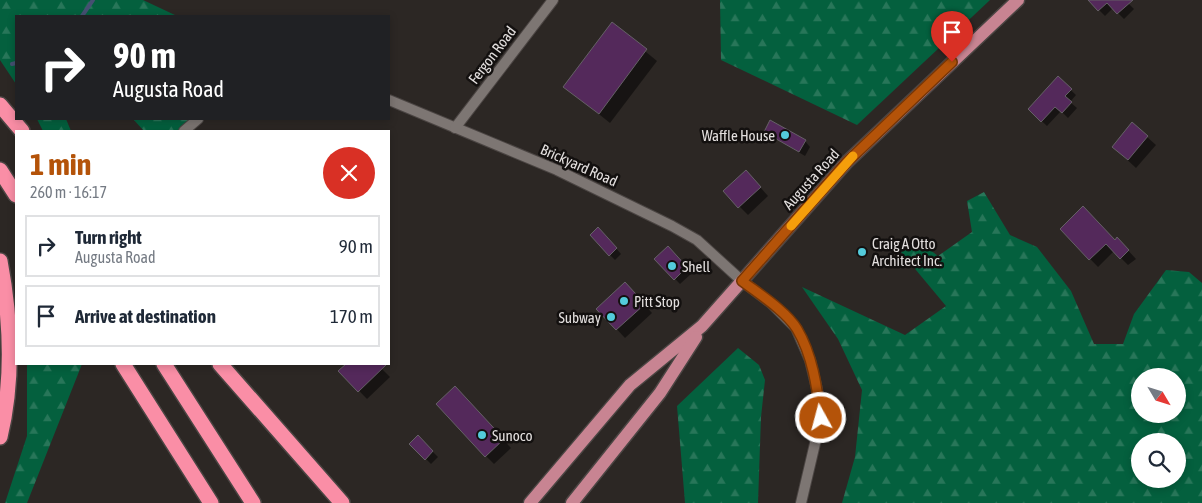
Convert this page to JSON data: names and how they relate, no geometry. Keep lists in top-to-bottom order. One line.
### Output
{"streets":{"main road":["Augusta Road"],"street":["Fergon Road","Brickyard Road"]},"crossings":[["Fergon Road","Brickyard Road"],["Brickyard Road","Augusta Road"]],"places":["Waffle House","Craig A Otto Architect Inc.","Shell","Pitt Stop","Subway","Sunoco"],"north":"bottom right","page":{"turn":["90 m","Augusta Road"],"heading":["1 min","260 m · 16:17"],"list":[{"name":"Turn right","note":"Augusta Road","value":"90 m"},{"name":"Arrive at destination","value":"170 m"}]}}
